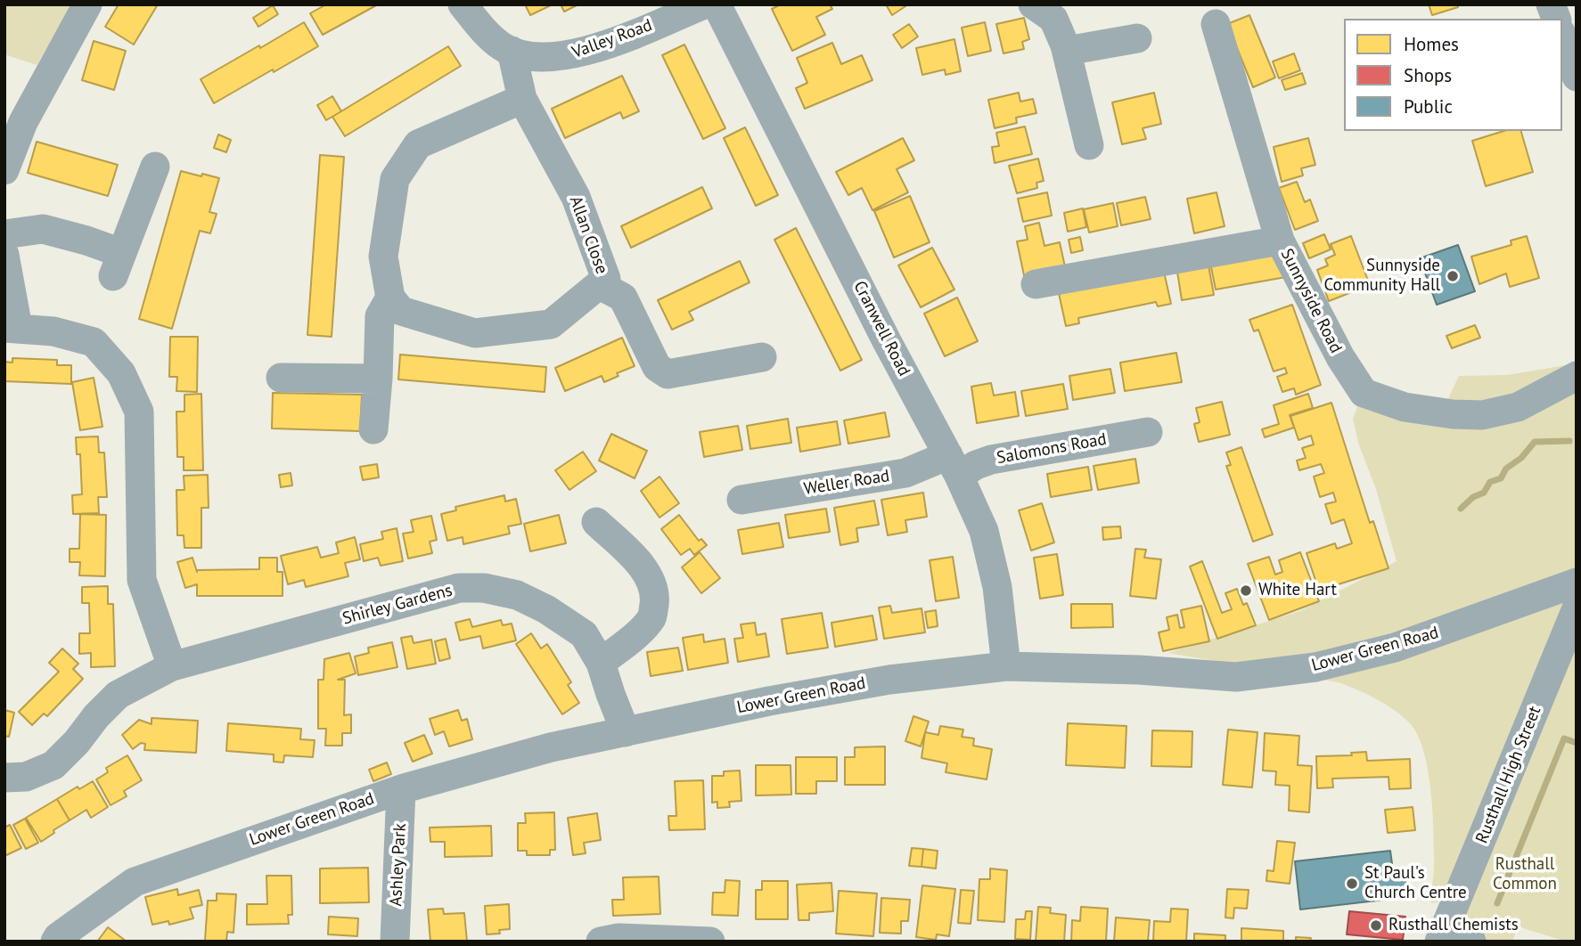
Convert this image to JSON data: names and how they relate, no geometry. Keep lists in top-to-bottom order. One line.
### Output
{"streets":{"street":["Valley Road","Allan Close","Sunnyside Road","Cranwell Road","Salomons Road","Weller Road","Shirley Gardens","Lower Green Road","Rusthall High Street","Ashley Park"]},"crossings":[["Valley Road","Allan Close"],["Cranwell Road","Salomons Road"],["Cranwell Road","Weller Road"],["Cranwell Road","Lower Green Road"],["Salomons Road","Weller Road"],["Shirley Gardens","Lower Green Road"],["Lower Green Road","Ashley Park"]],"parks":["Rusthall Common"],"places":["Sunnyside Community Hall","White Hart","St Paul's Church Centre","Rusthall Chemists"],"legend":["Homes","Shops","Public"]}
